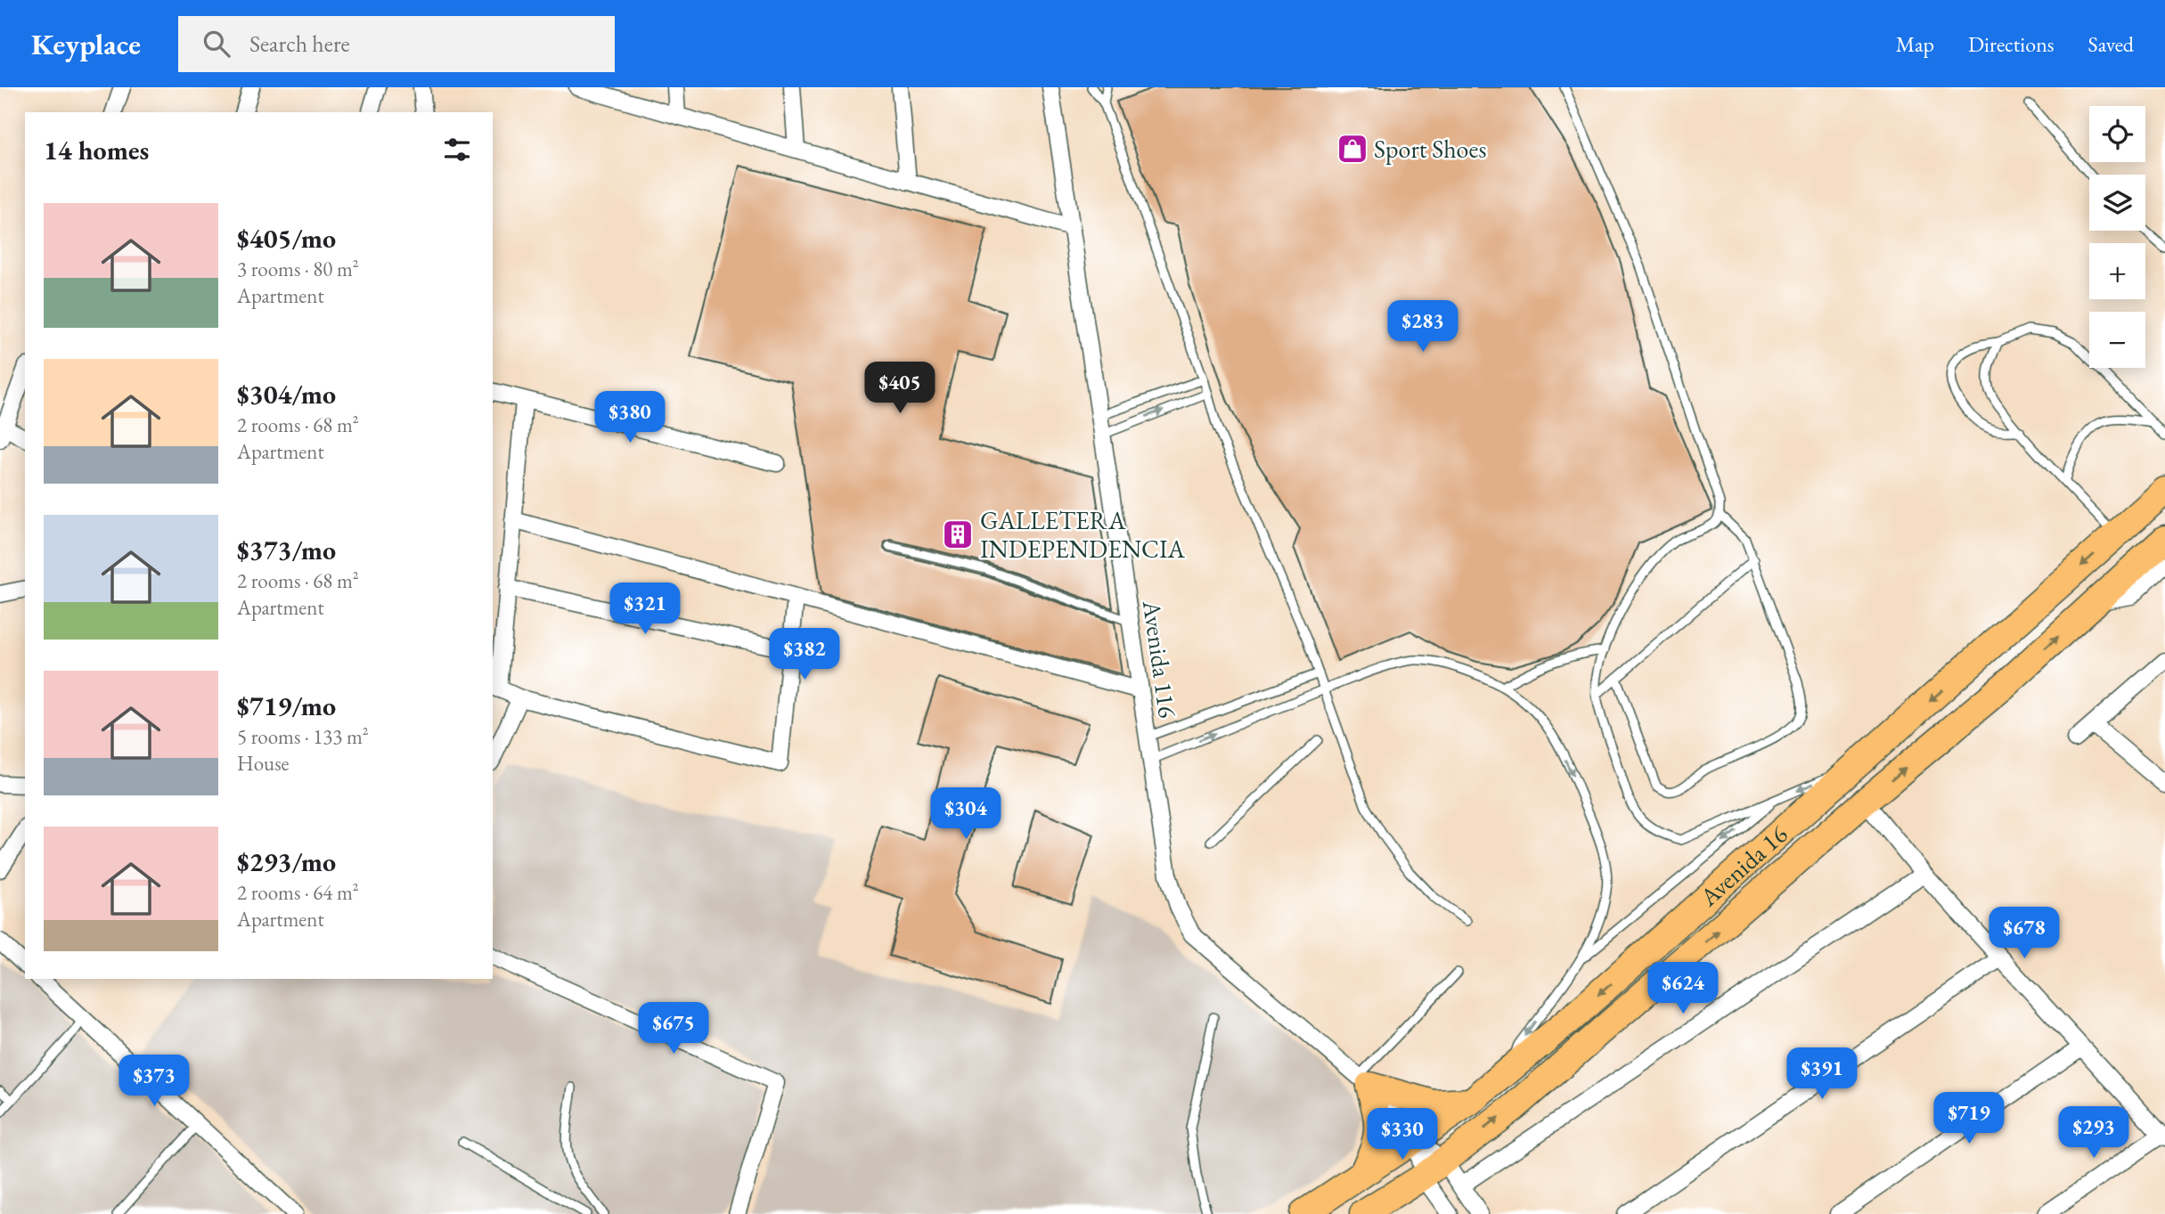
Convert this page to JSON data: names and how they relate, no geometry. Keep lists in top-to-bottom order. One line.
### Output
{"streets":{"highway":["Avenida 16"],"street":["Avenida 116"]},"crossings":[["Avenida 116","Avenida 16"]],"places":{"shop":["Sport Shoes"],"building":["GALLETERA INDEPENDENCIA"]},"page":{"header":"Keyplace","search":"Search here","nav":["Map","Directions","Saved"],"map_buttons":["+","−"],"heading":"14 homes","list":[{"name":"$405/mo","note":"3 rooms · 80 m² · Apartment"},{"name":"$304/mo","note":"2 rooms · 68 m² · Apartment"},{"name":"$373/mo","note":"2 rooms · 68 m² · Apartment"},{"name":"$719/mo","note":"5 rooms · 133 m² · House"},{"name":"$293/mo","note":"2 rooms · 64 m² · Apartment"}],"price":["$283","$405","$380","$321","$382","$304","$678","$624","$675","$391","$373","$719","$293","$330"]}}
